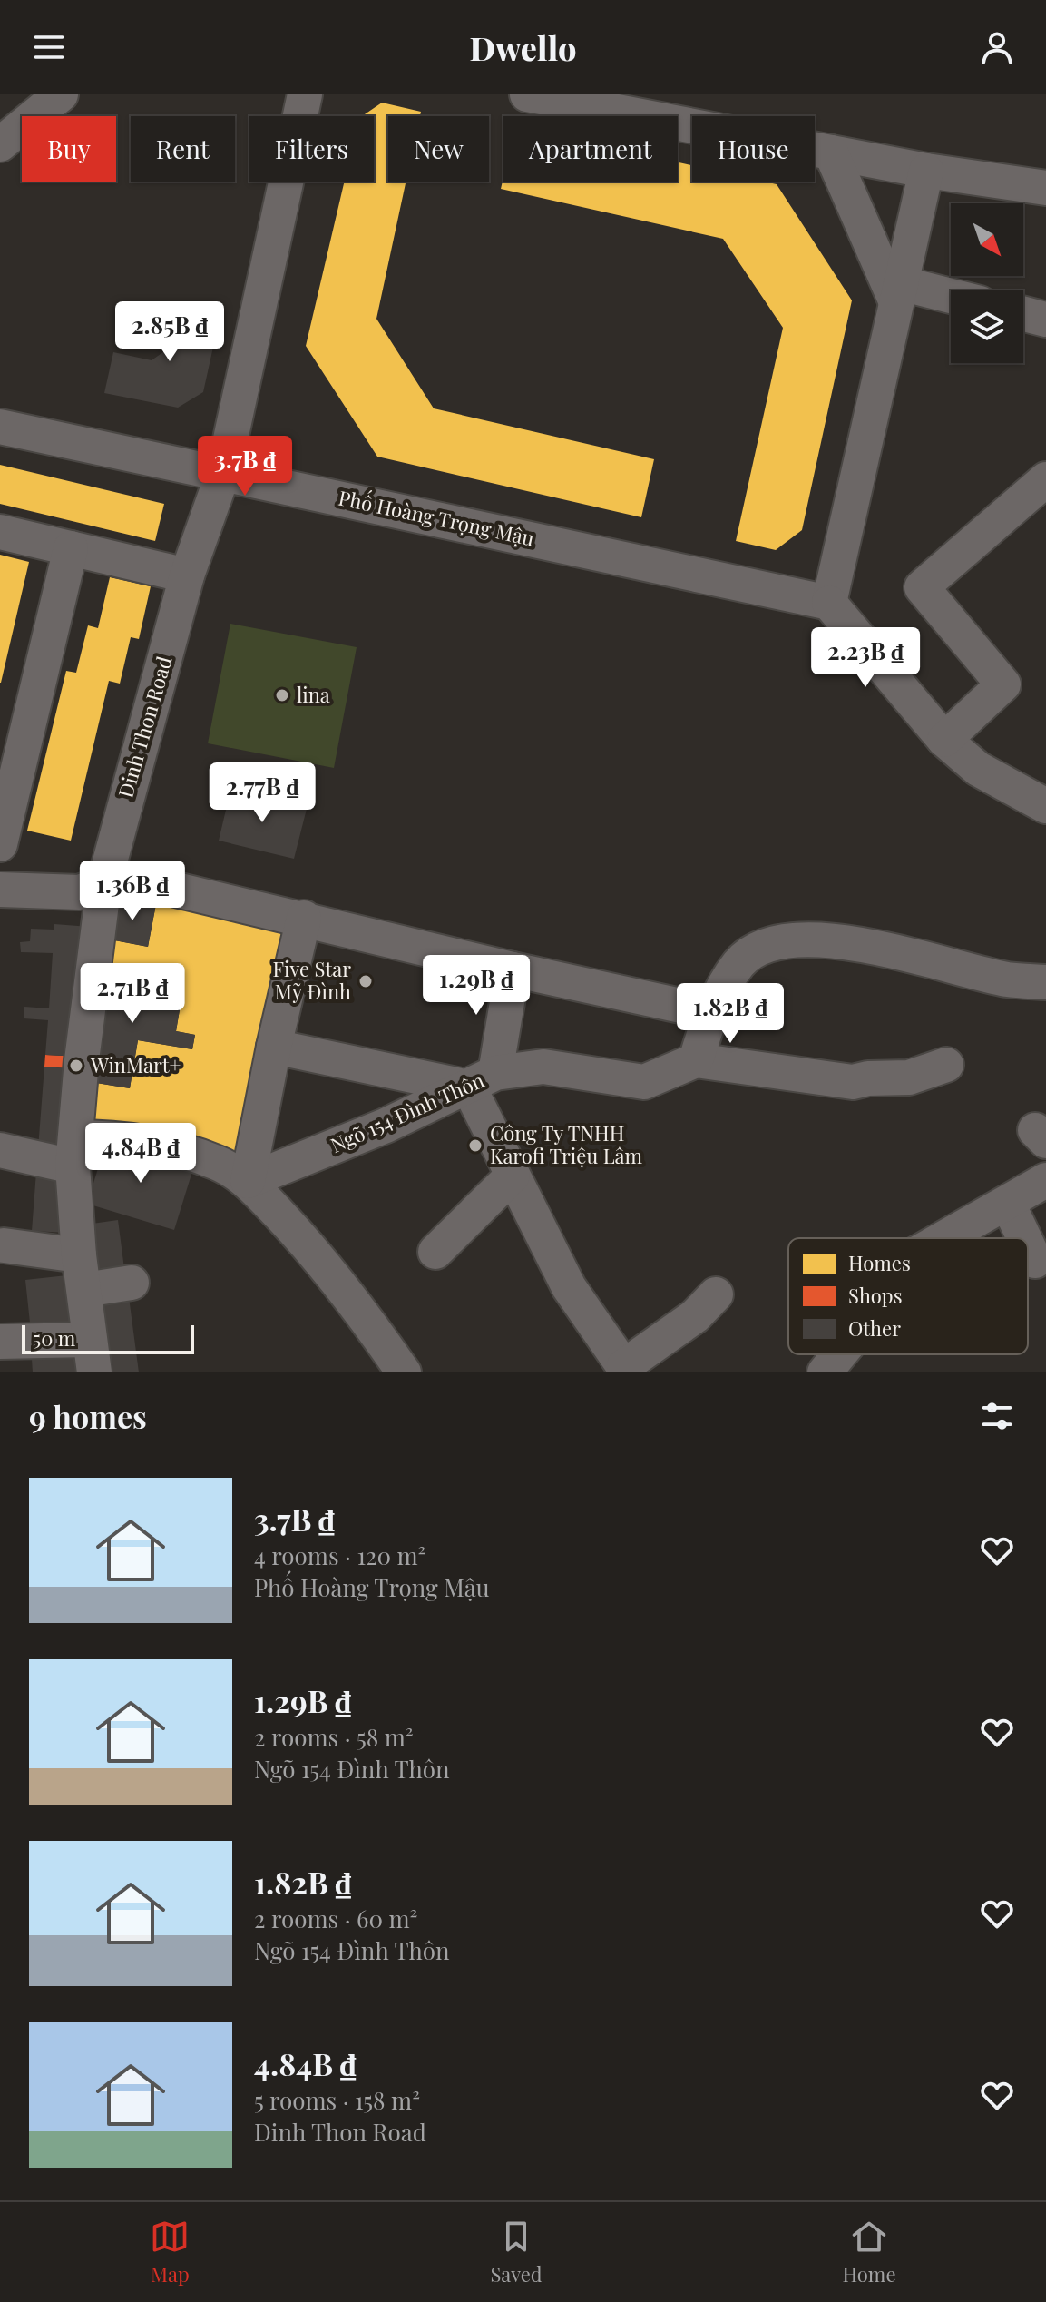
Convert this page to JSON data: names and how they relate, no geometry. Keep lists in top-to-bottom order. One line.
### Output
{"streets":{"street":["Phố Hoàng Trọng Mậu","Dinh Thon Road","Ngõ 154 Đình Thôn"]},"crossings":[["Phố Hoàng Trọng Mậu","Dinh Thon Road"]],"places":["lina","Five Star Mỹ Đình","WinMart+","Công Ty TNHH Karofi Triệu Lâm"],"legend":["Homes","Shops","Other"],"scale_bar":"50 m","north":"bottom right","page":{"header":"Dwello","chip":["Buy","Rent","Filters","New","Apartment","House"],"price":["2.85B ₫","3.7B ₫","2.23B ₫","2.77B ₫","1.36B ₫","1.29B ₫","2.71B ₫","1.82B ₫","4.84B ₫"],"scale":"50 m","heading":"9 homes","list":[{"name":"3.7B ₫","note":"4 rooms · 120 m² · Phố Hoàng Trọng Mậu"},{"name":"1.29B ₫","note":"2 rooms · 58 m² · Ngõ 154 Đình Thôn"},{"name":"1.82B ₫","note":"2 rooms · 60 m² · Ngõ 154 Đình Thôn"},{"name":"4.84B ₫","note":"5 rooms · 158 m² · Dinh Thon Road"}],"tabs":["Map","Saved","Home"]}}
